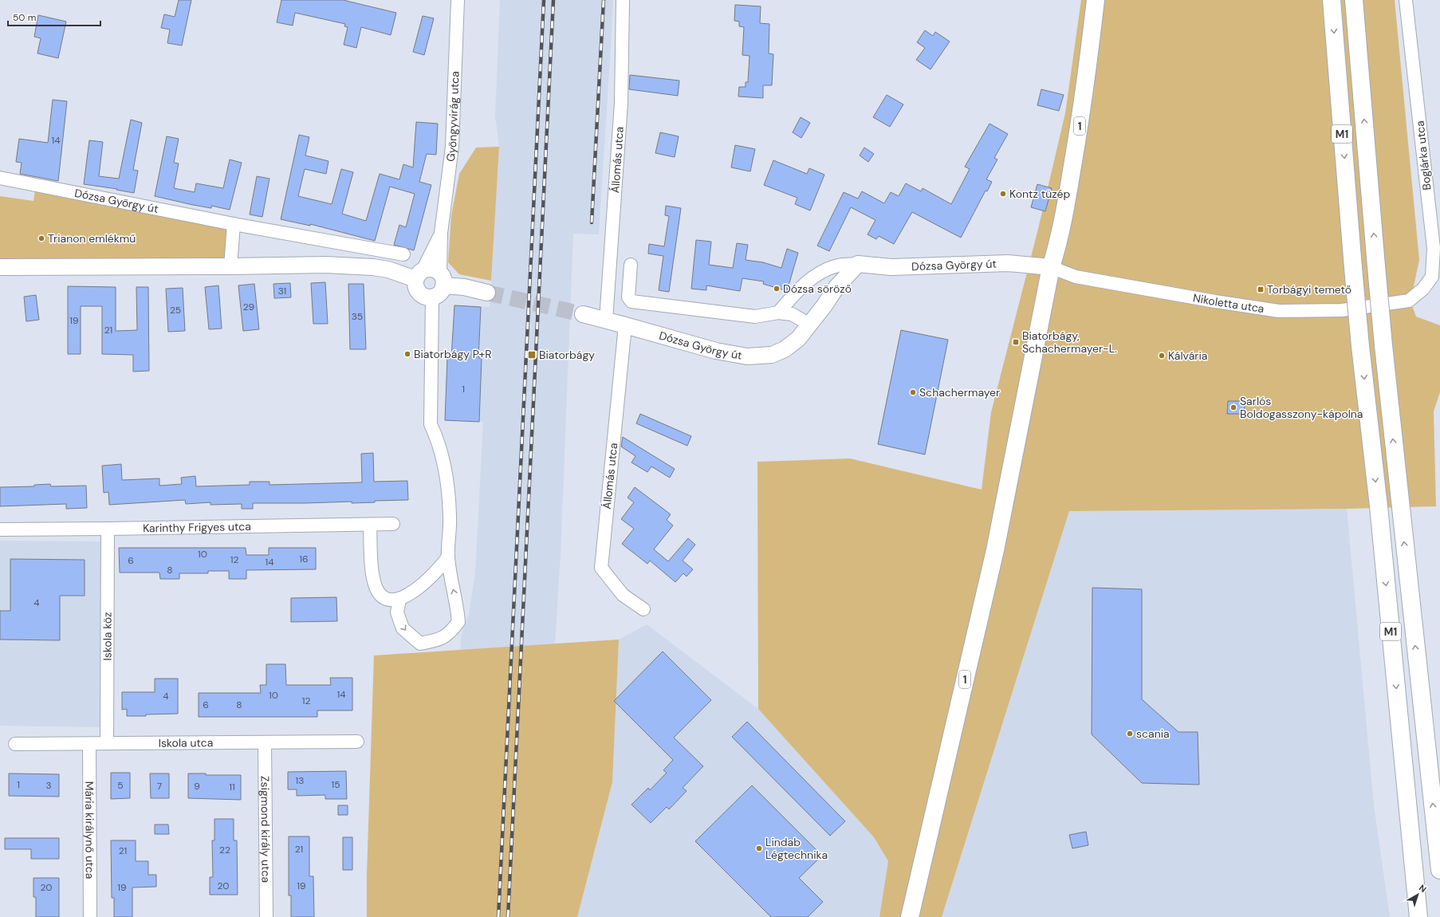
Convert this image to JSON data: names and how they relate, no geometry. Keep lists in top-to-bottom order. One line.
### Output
{"streets":{"main road":["1","M1"],"street":["Gyöngyvirág utca","Boglárka utca","Állomás utca","Dózsa György út","Nikoletta utca","Karinthy Frigyes utca","Iskola köz","Iskola utca","Zsigmond király utca","Mária királynő utca"]},"crossings":[["1","Dózsa György út"],["1","Nikoletta utca"],["Boglárka utca","Nikoletta utca"],["Állomás utca","Dózsa György út"],["Dózsa György út","Nikoletta utca"],["Karinthy Frigyes utca","Iskola köz"],["Iskola köz","Iskola utca"],["Iskola utca","Zsigmond király utca"],["Iskola utca","Mária királynő utca"]],"places":{"other":["Kontz tüzép","Trianon emlékmű","Dózsa söröző","Biatorbágy P+R","Kálvária","Schachermayer","Sarlós Boldogasszony-kápolna","scania","Lindab Légtechnika"],"transit":["Torbágyi temető","Biatorbágy, Schachermayer-L.","Biatorbágy"]},"house_numbers":["14","31","29","25","35","19","21","1","10","16","12","6","14","8","4","14","10","4","12","6","8","13","1","15","3","5","7","9","11","21","22","21","20","19","20","19"],"scale_bar":"50 m","north":"top right"}
